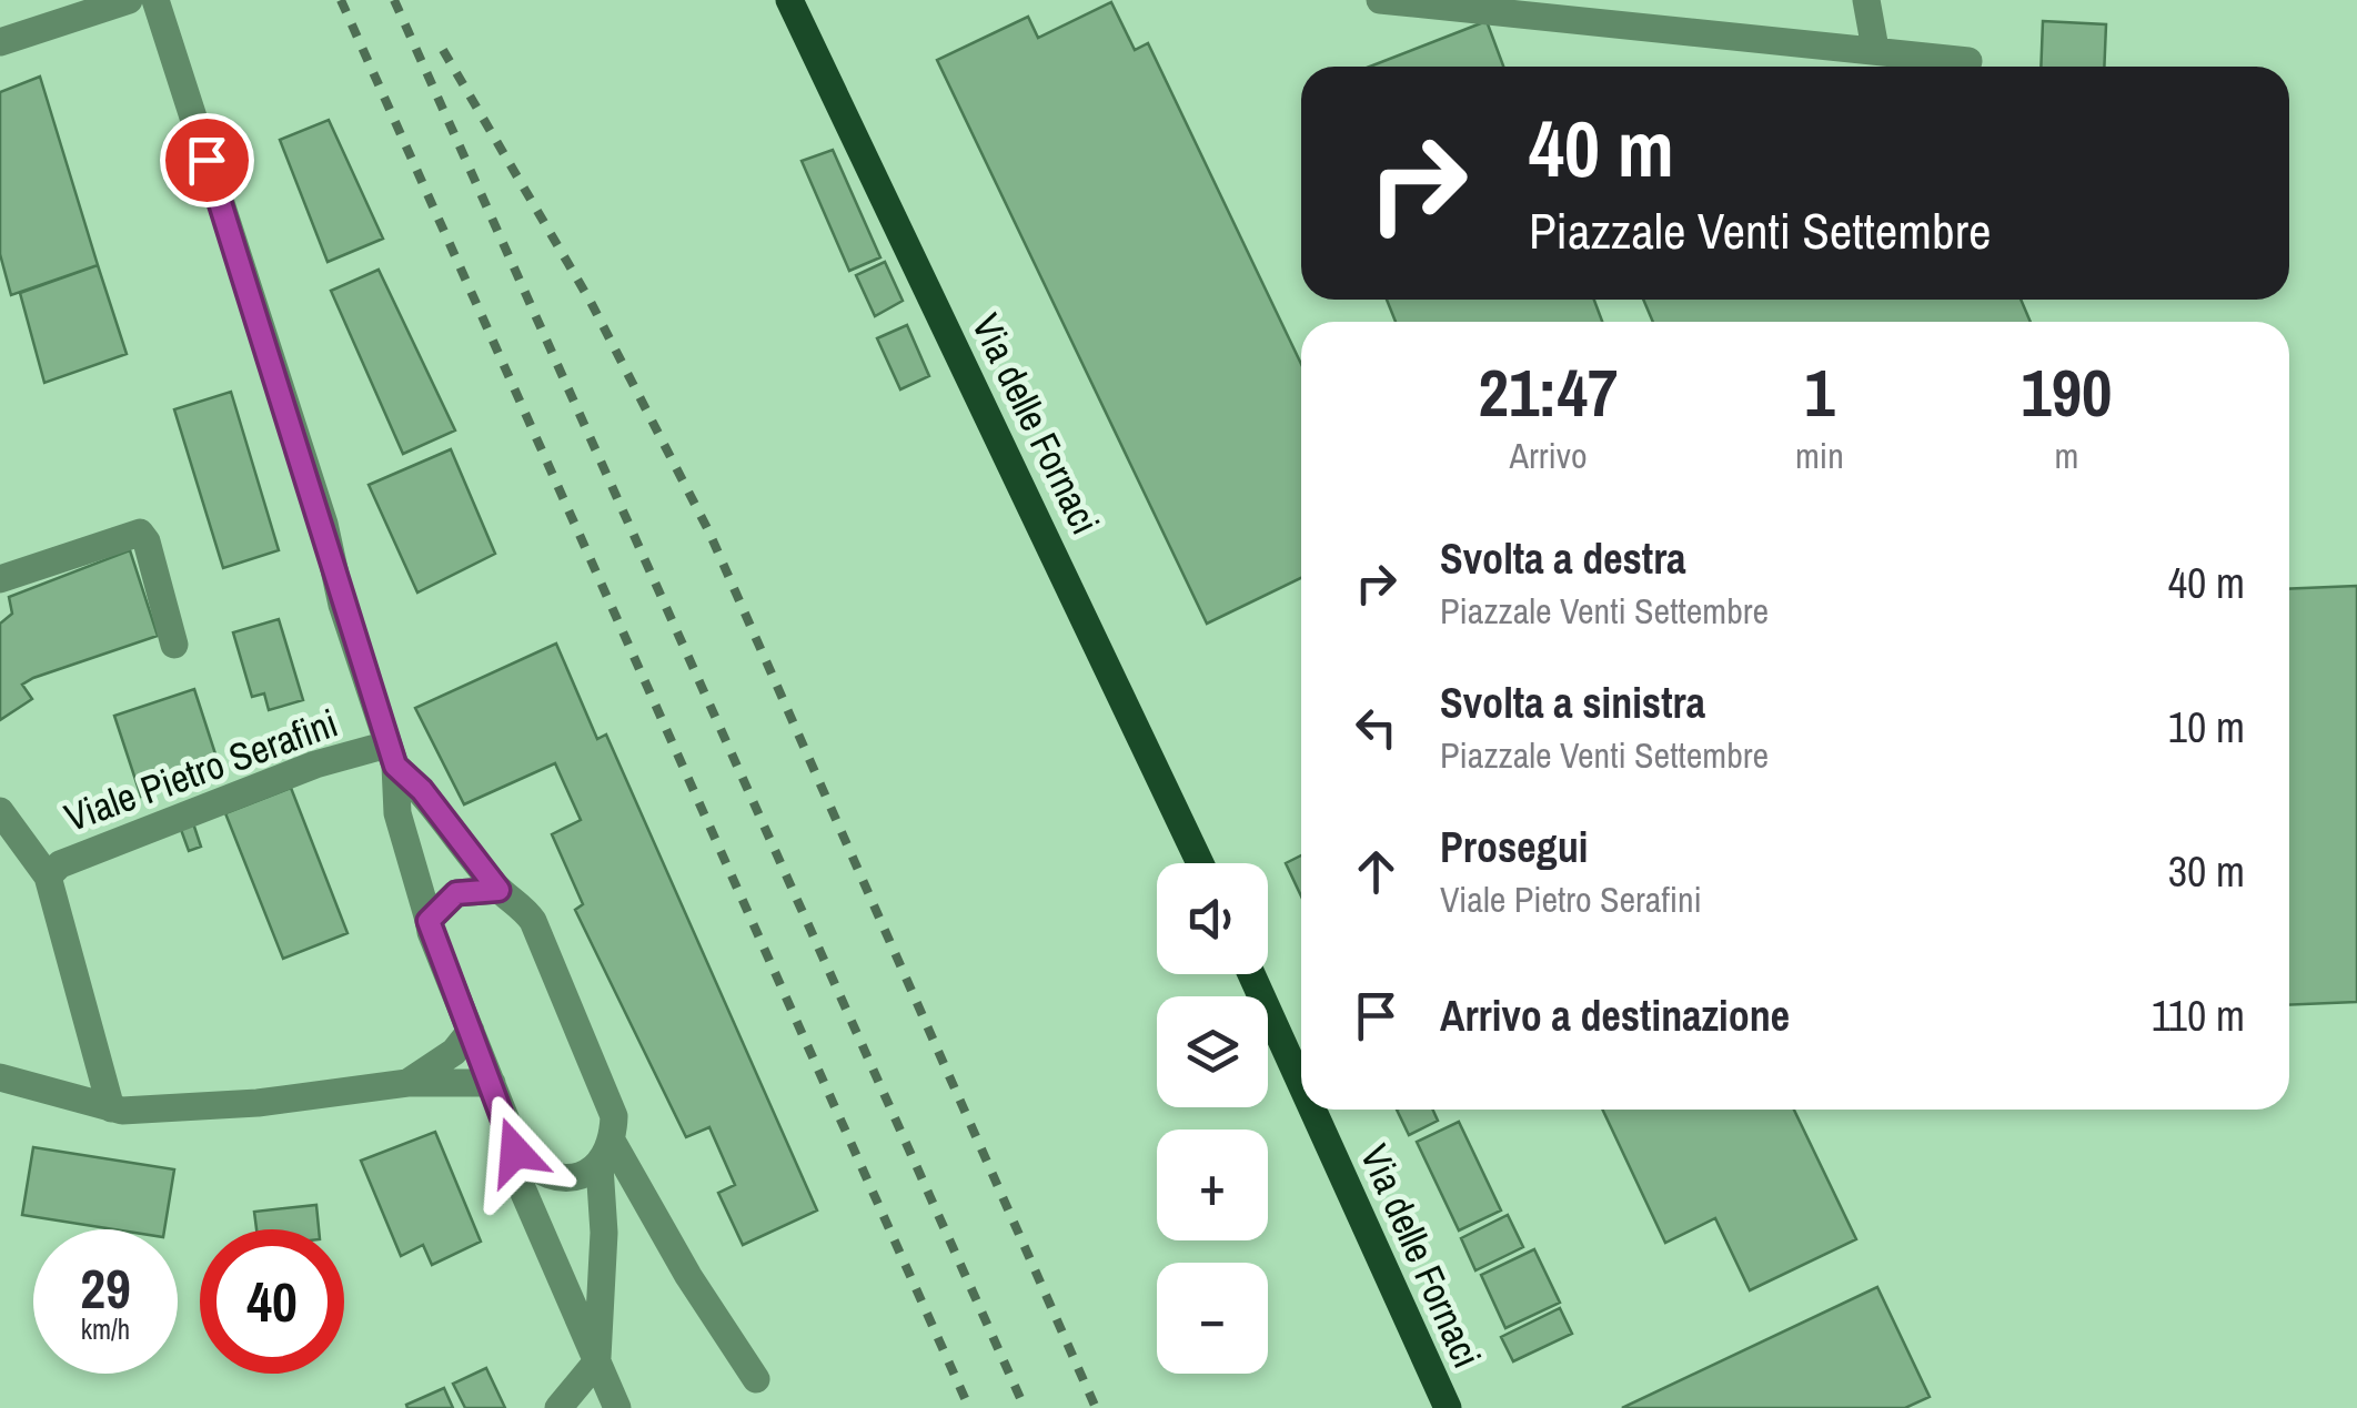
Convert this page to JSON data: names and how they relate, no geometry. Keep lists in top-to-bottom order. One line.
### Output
{"streets":{"main road":["Via delle Fornaci"],"street":["Viale Pietro Serafini"]},"page":{"turn":["40 m","Piazzale Venti Settembre"],"eta":["21:47","Arrivo","1","min","190","m"],"list":[{"name":"Svolta a destra","note":"Piazzale Venti Settembre","value":"40 m"},{"name":"Svolta a sinistra","note":"Piazzale Venti Settembre","value":"10 m"},{"name":"Prosegui","note":"Viale Pietro Serafini","value":"30 m"},{"name":"Arrivo a destinazione","value":"110 m"}],"map_buttons":["+","−"],"speed":"29 km/h","limit":"40"}}
